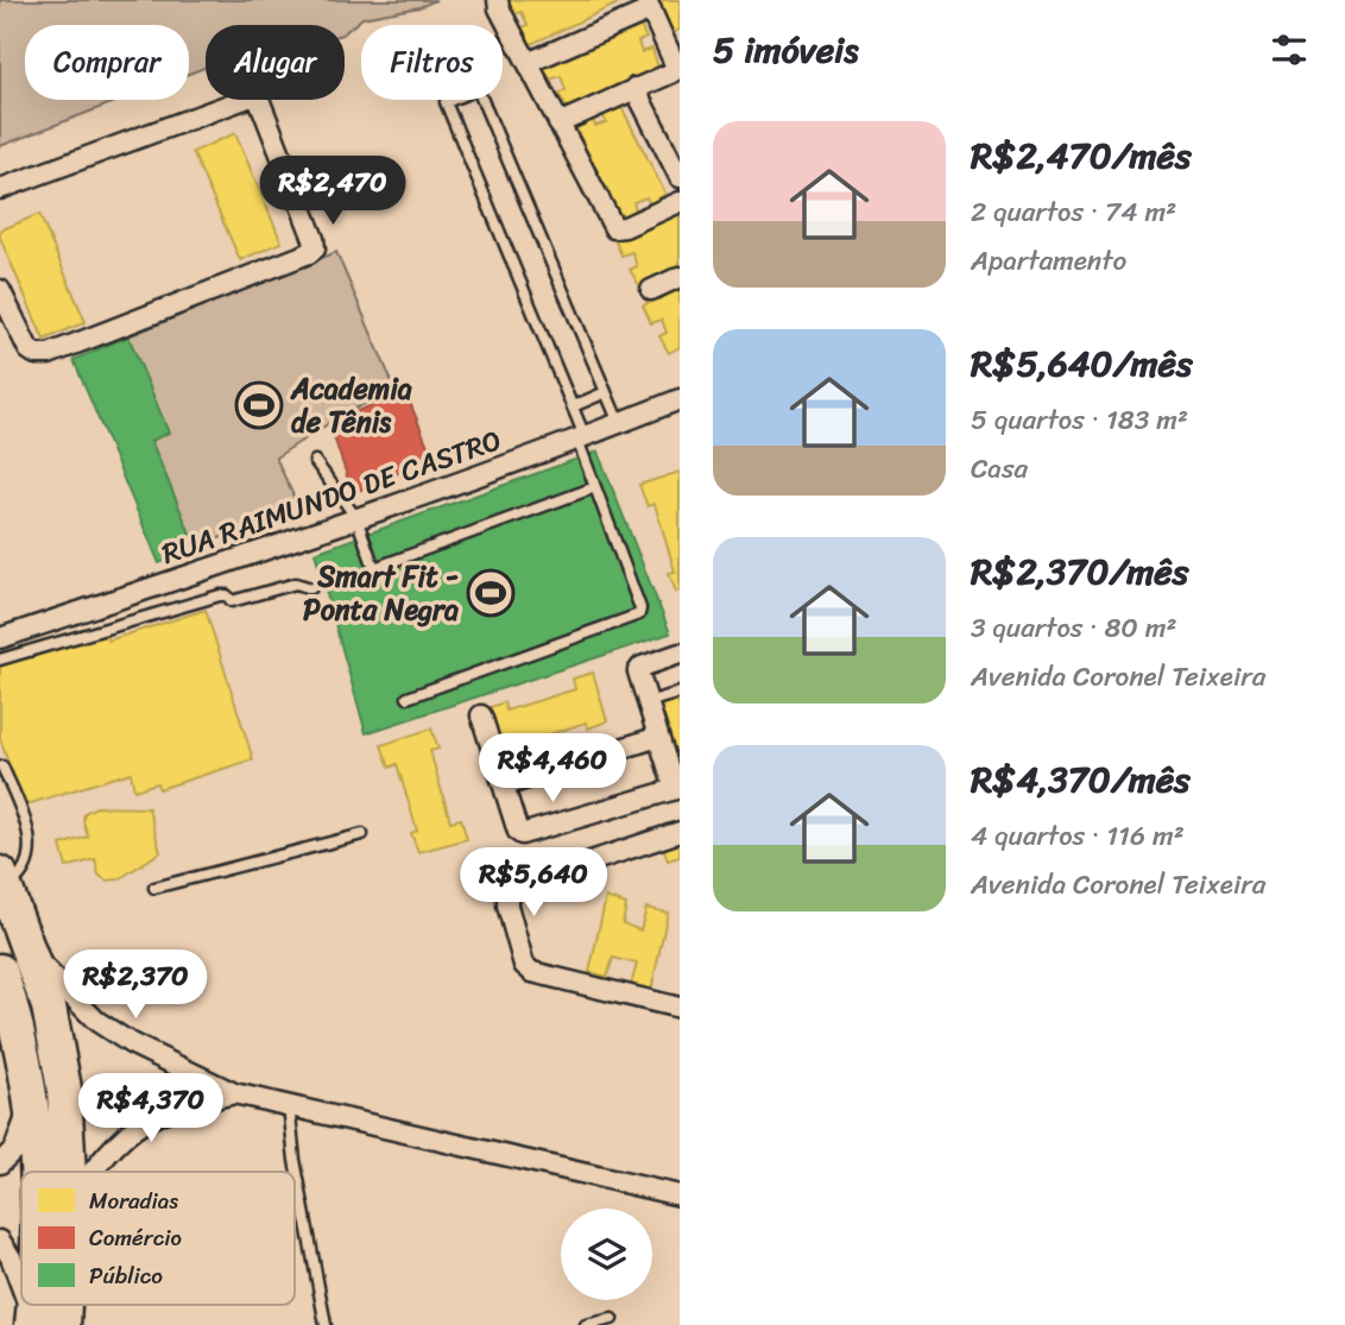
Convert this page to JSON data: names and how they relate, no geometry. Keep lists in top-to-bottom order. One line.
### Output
{"streets":{"street":["RUA RAIMUNDO DE CASTRO"]},"places":{"sports":["Academia de Tênis","Smart Fit - Ponta Negra"]},"legend":["Moradias","Comércio","Público"],"page":{"heading":"5 imóveis","chip":["Comprar","Alugar","Filtros"],"list":[{"name":"R$2,470/mês","note":"2 quartos · 74 m² · Apartamento"},{"name":"R$5,640/mês","note":"5 quartos · 183 m² · Casa"},{"name":"R$2,370/mês","note":"3 quartos · 80 m² · Avenida Coronel Teixeira"},{"name":"R$4,370/mês","note":"4 quartos · 116 m² · Avenida Coronel Teixeira"}],"price":["R$2,470","R$4,460","R$5,640","R$2,370","R$4,370"]}}
